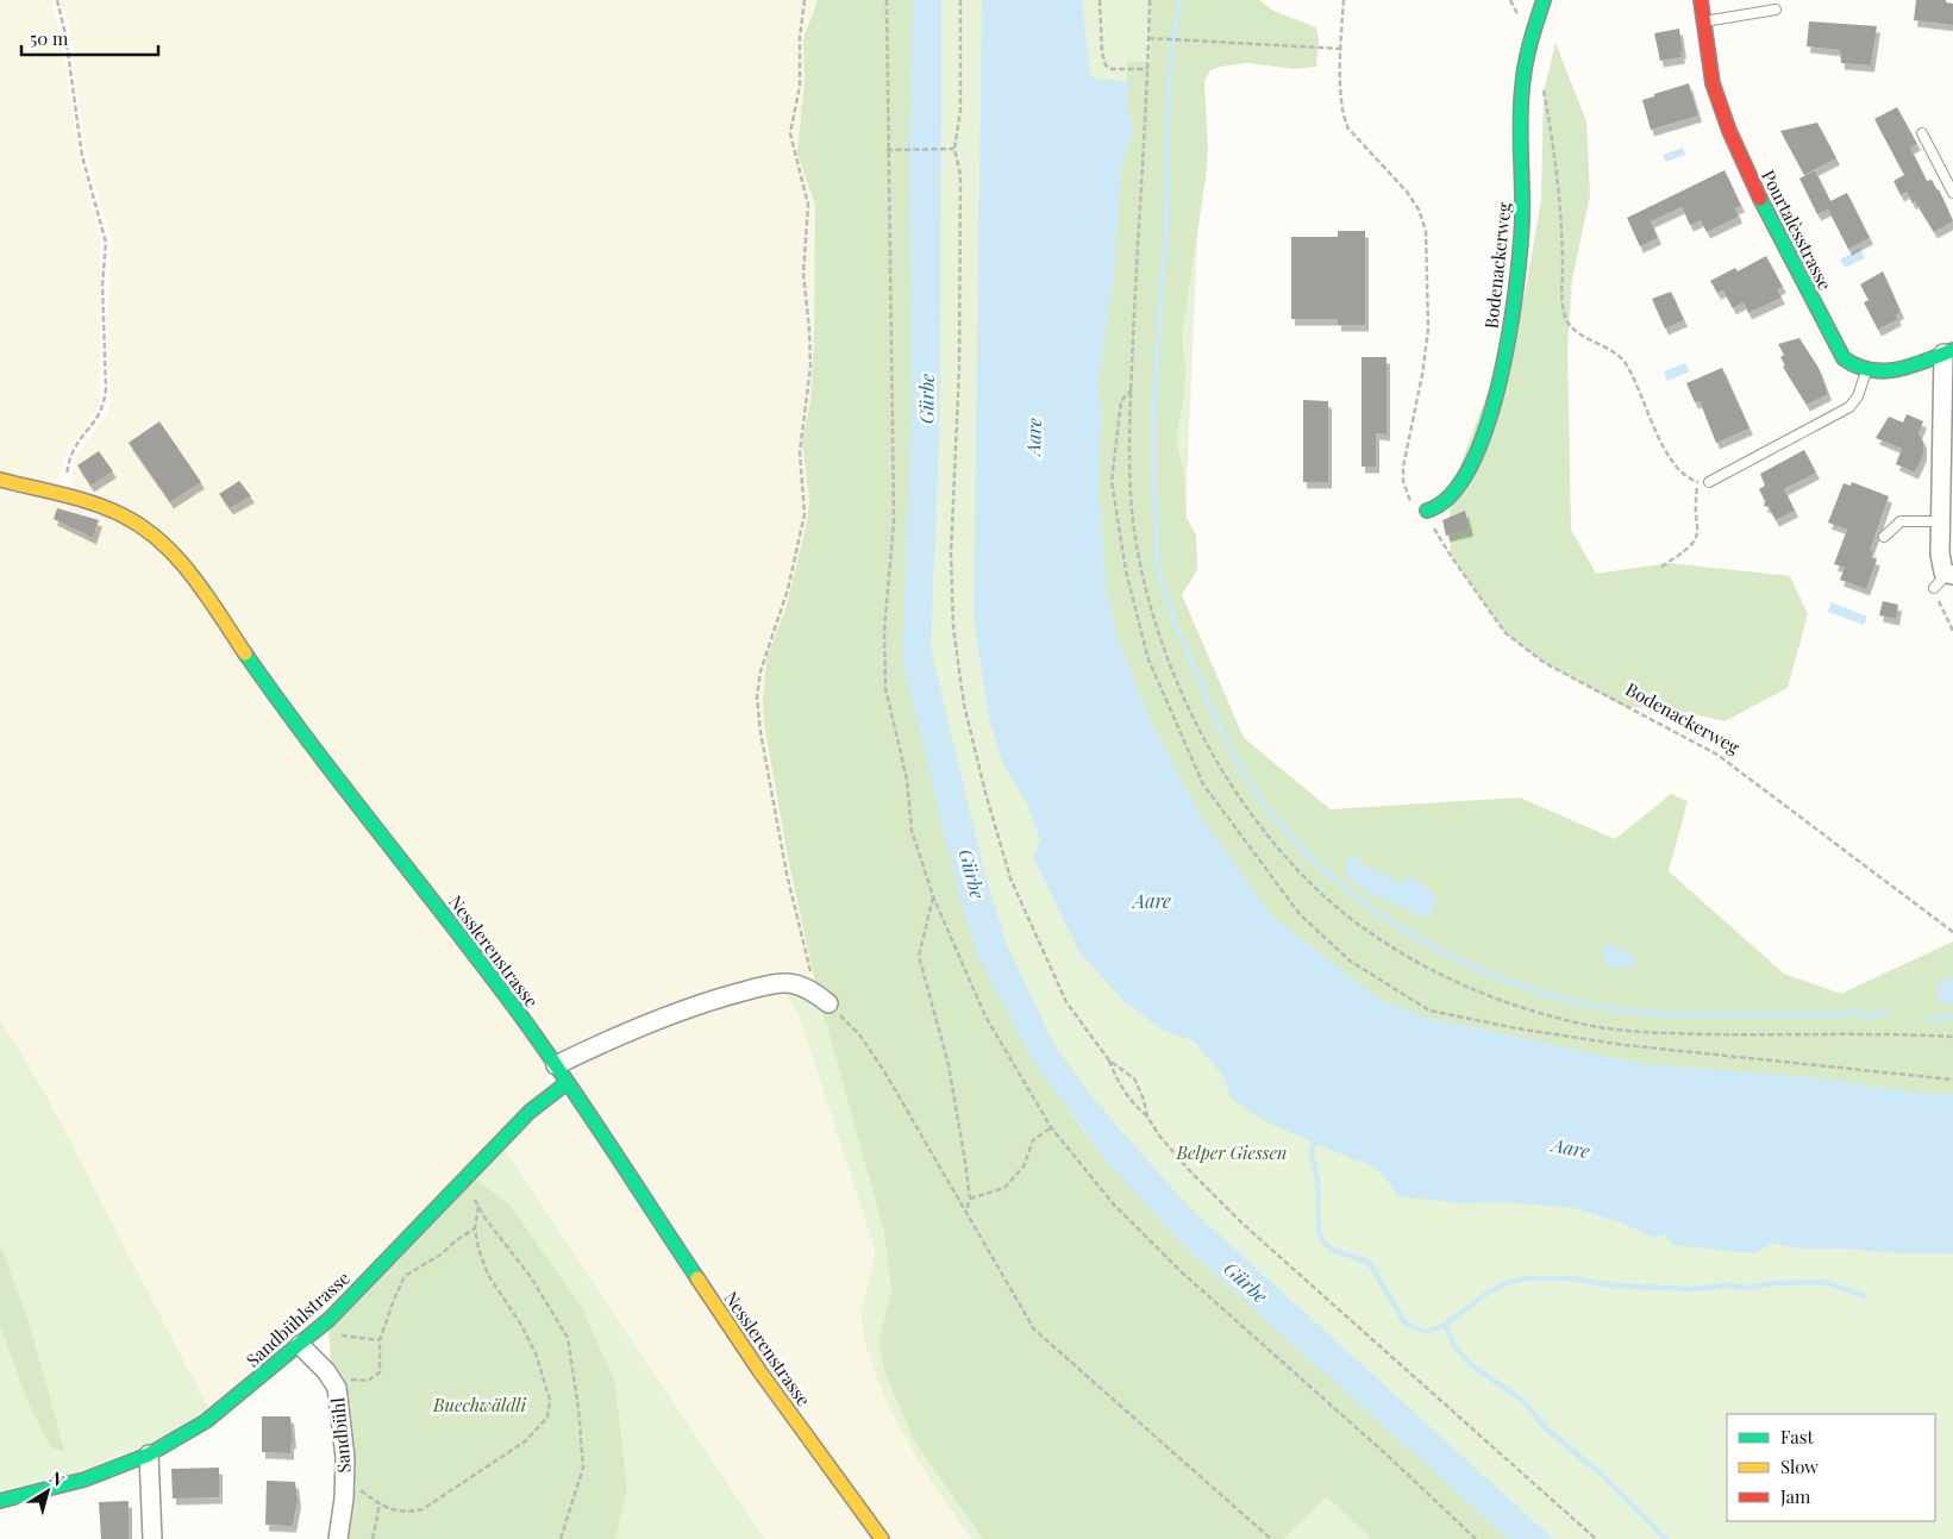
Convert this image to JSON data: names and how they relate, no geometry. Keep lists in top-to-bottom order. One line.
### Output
{"streets":{"street":["Pourtalèsstrasse","Bodenackerweg","Nesslerenstrasse","Sandbühlstrasse","Sandbühl"]},"crossings":[["Nesslerenstrasse","Sandbühlstrasse"],["Sandbühlstrasse","Sandbühl"]],"water":["Gürbe","Aare"],"parks":["Belper Giessen","Buechwäldli"],"legend":["Fast","Slow","Jam"],"scale_bar":"50 m","north":"top right"}
